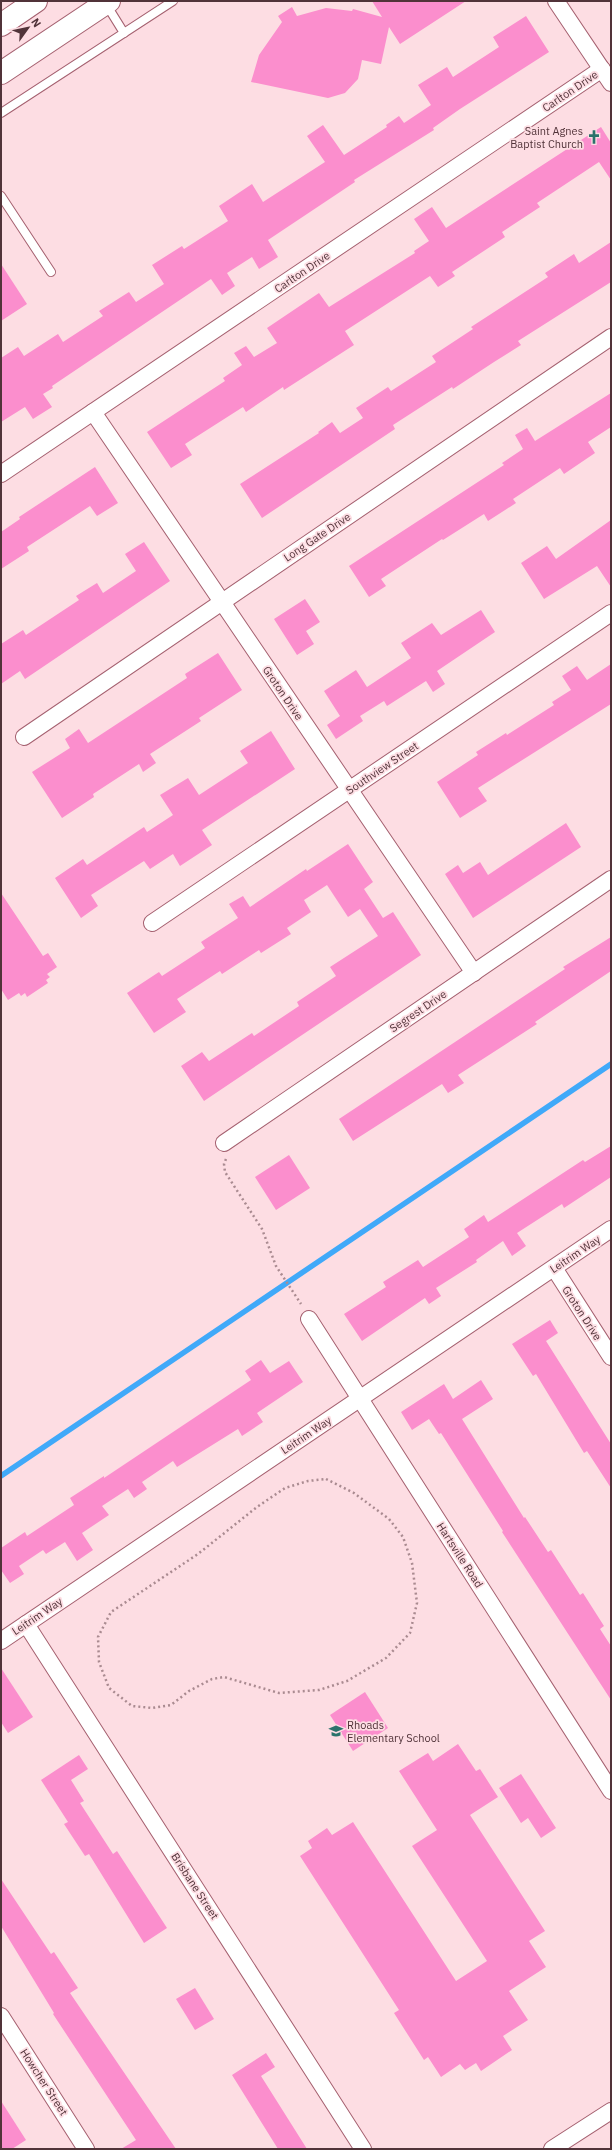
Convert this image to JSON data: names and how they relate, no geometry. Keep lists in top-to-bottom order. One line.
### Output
{"streets":{"street":["Carlton Drive","Long Gate Drive","Groton Drive","Southview Street","Segrest Drive","Leitrim Way","Hartsville Road","Brisbane Street","Howcher Street"]},"crossings":[["Carlton Drive","Groton Drive"],["Long Gate Drive","Groton Drive"],["Groton Drive","Southview Street"],["Groton Drive","Segrest Drive"],["Groton Drive","Leitrim Way"],["Leitrim Way","Hartsville Road"],["Leitrim Way","Brisbane Street"]],"places":{"church":["Saint Agnes Baptist Church"],"school or university":["Rhoads Elementary School"]},"north":"top right"}
